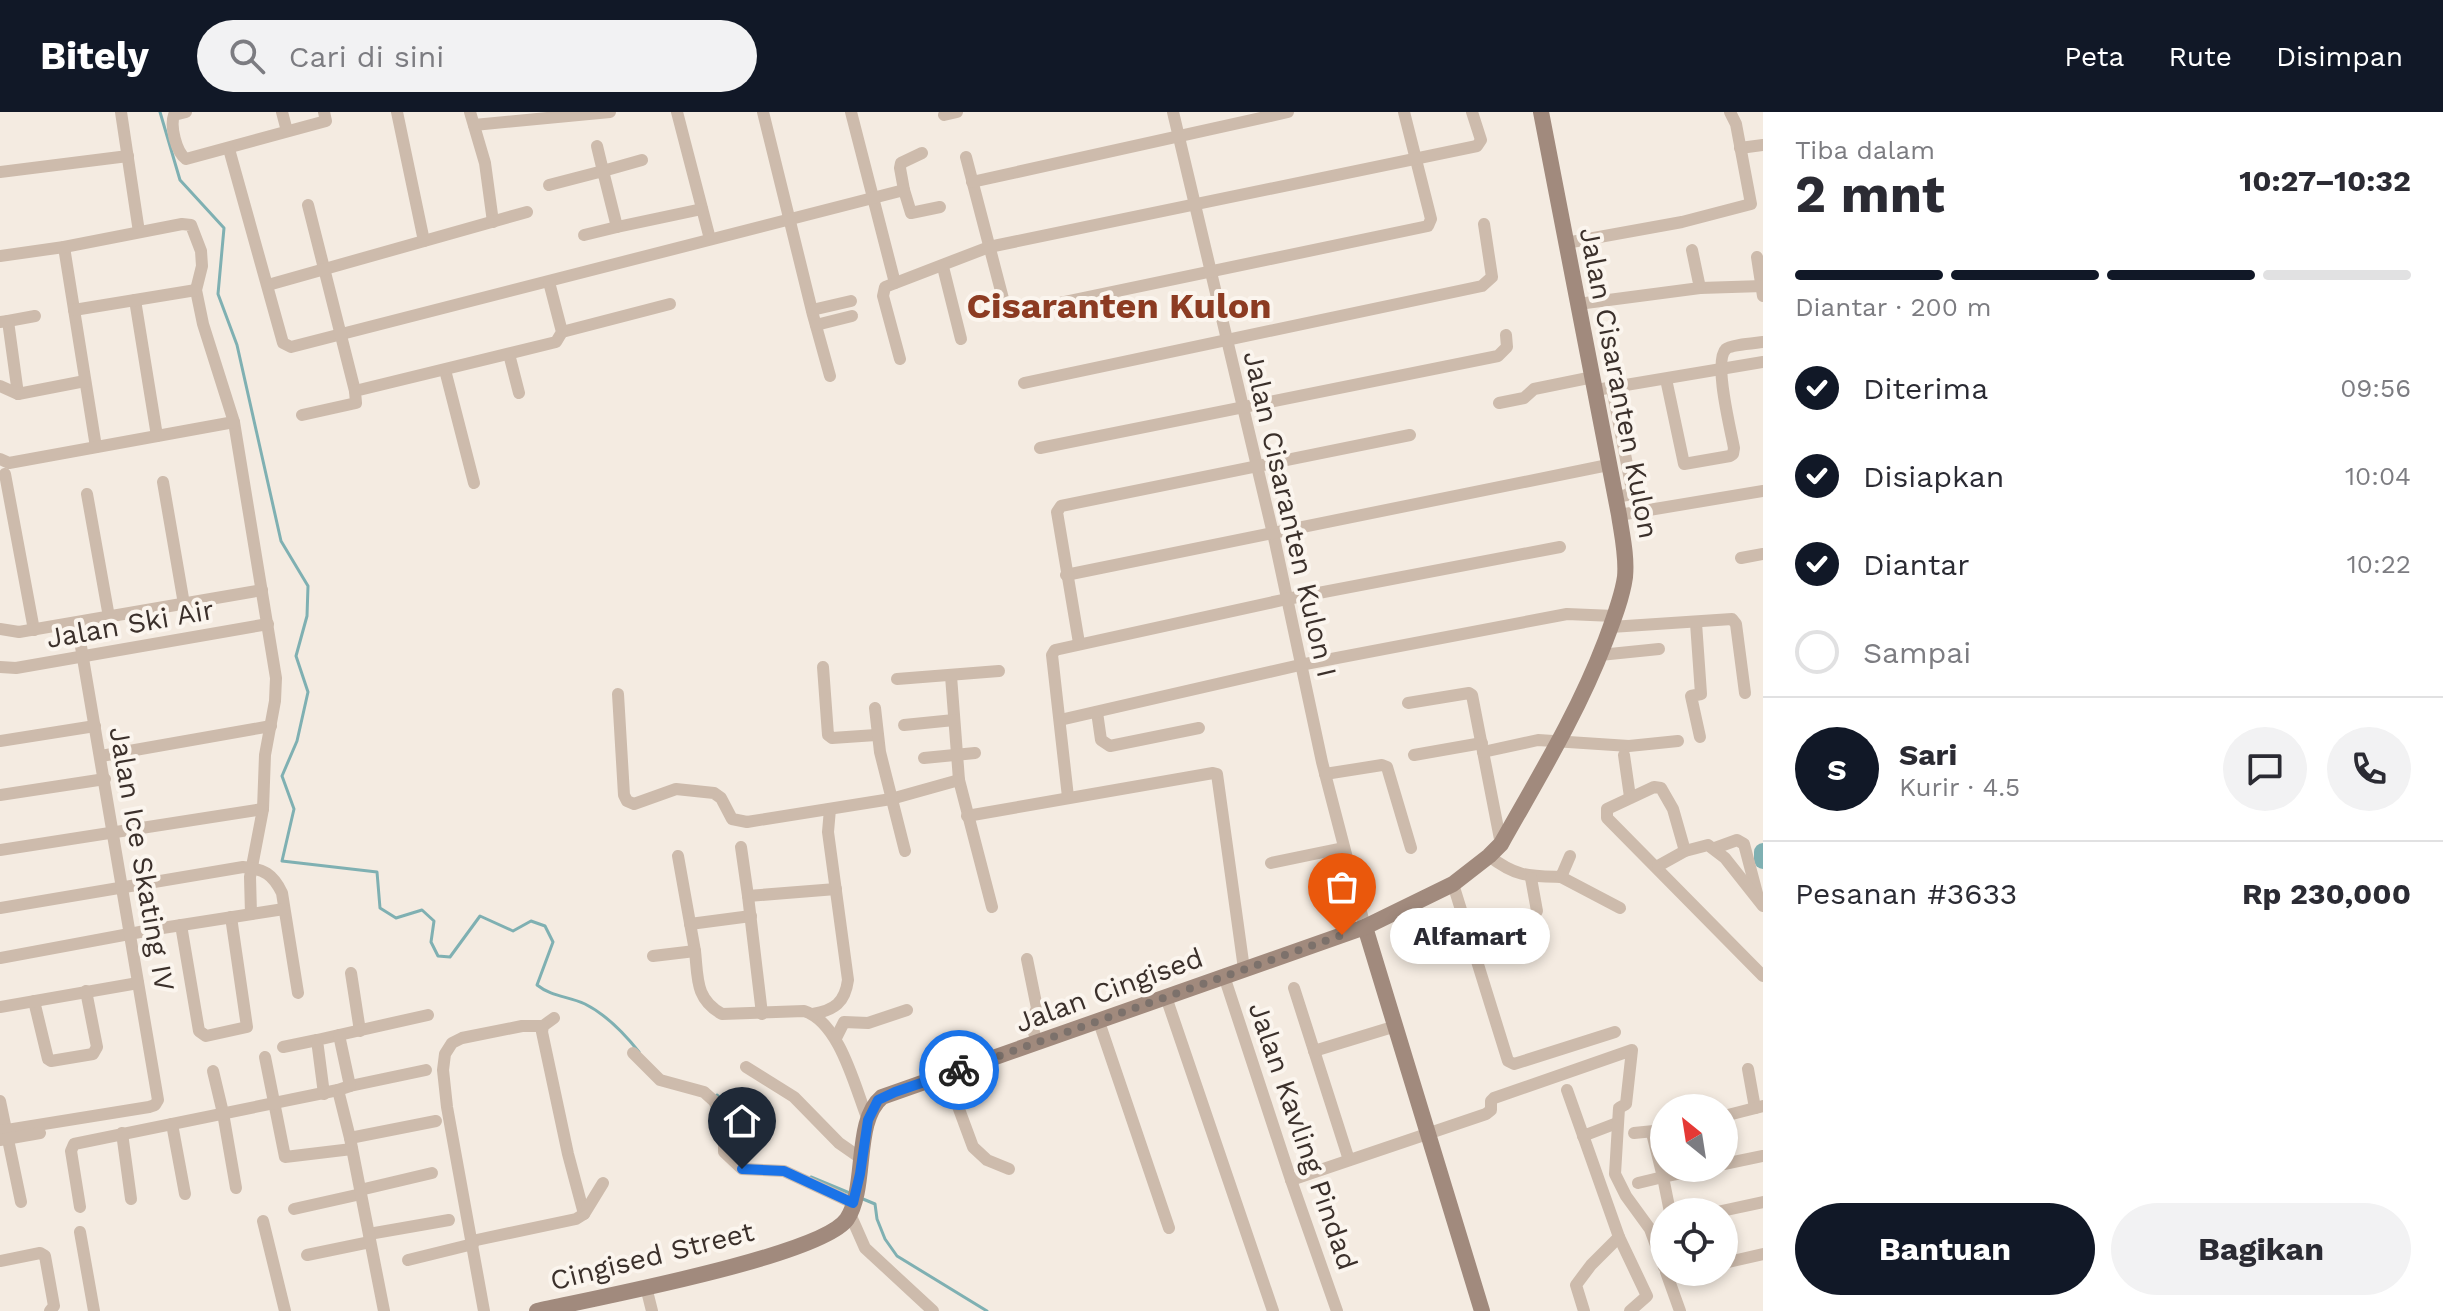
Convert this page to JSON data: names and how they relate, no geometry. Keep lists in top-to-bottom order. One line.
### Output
{"streets":{"main road":["Jalan Cisaranten Kulon","Jalan Cingised","Cingised Street"],"street":["Jalan Cisaranten Kulon I","Jalan Ski Air","Jalan Ice Skating IV","Jalan Kavling Pindad"]},"crossings":[["Jalan Cisaranten Kulon","Jalan Cisaranten Kulon I"],["Jalan Cisaranten Kulon","Jalan Cingised"],["Jalan Cisaranten Kulon I","Jalan Cingised"],["Jalan Ski Air","Jalan Ice Skating IV"],["Jalan Cingised","Jalan Kavling Pindad"]],"districts":["Cisaranten Kulon"],"places":["Alfamart"],"north":"top left","page":{"header":"Bitely","search":"Cari di sini","nav":["Peta","Rute","Disimpan"],"heading":["2 mnt","Tiba dalam","10:27–10:32"],"panel":["Sari","Kurir · 4.5","Pesanan #3633","Rp 230,000"],"bar":"Diantar · 200 m","list":[["Diterima","09:56"],["Disiapkan","10:04"],["Diantar","10:22"],"Sampai"],"round":"S","bubble":"Alfamart","buttons":["Bantuan","Bagikan"]}}
